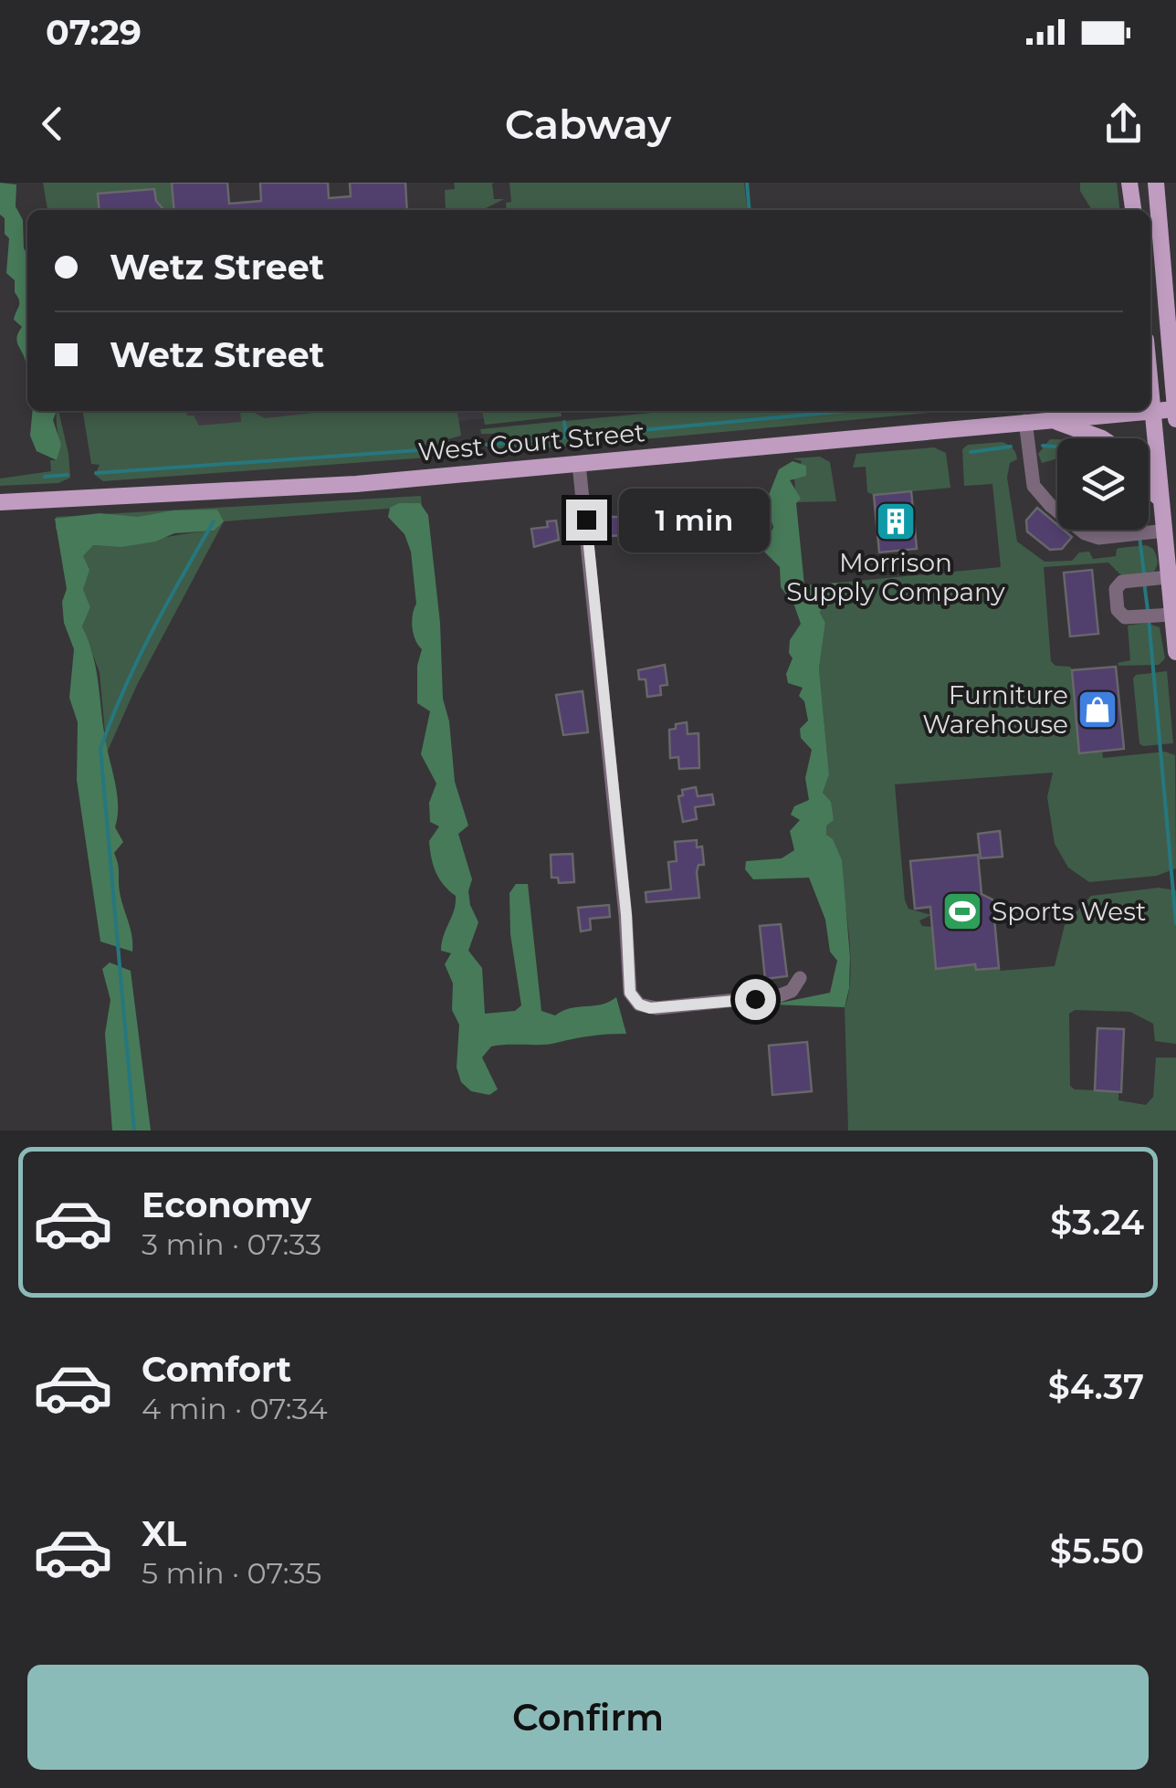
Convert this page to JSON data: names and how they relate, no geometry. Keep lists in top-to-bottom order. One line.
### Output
{"streets":{"main road":["West Court Street"]},"places":{"building":["Morrison Supply Company"],"shop":["Furniture Warehouse"],"sports":["Sports West"]},"page":{"status":"07:29","header":"Cabway","banner":["Wetz Street","Wetz Street"],"bubble":"1 min","list":[{"name":"Economy","note":"3 min · 07:33","value":"$3.24"},{"name":"Comfort","note":"4 min · 07:34","value":"$4.37"},{"name":"XL","note":"5 min · 07:35","value":"$5.50"}],"buttons":"Confirm"}}
